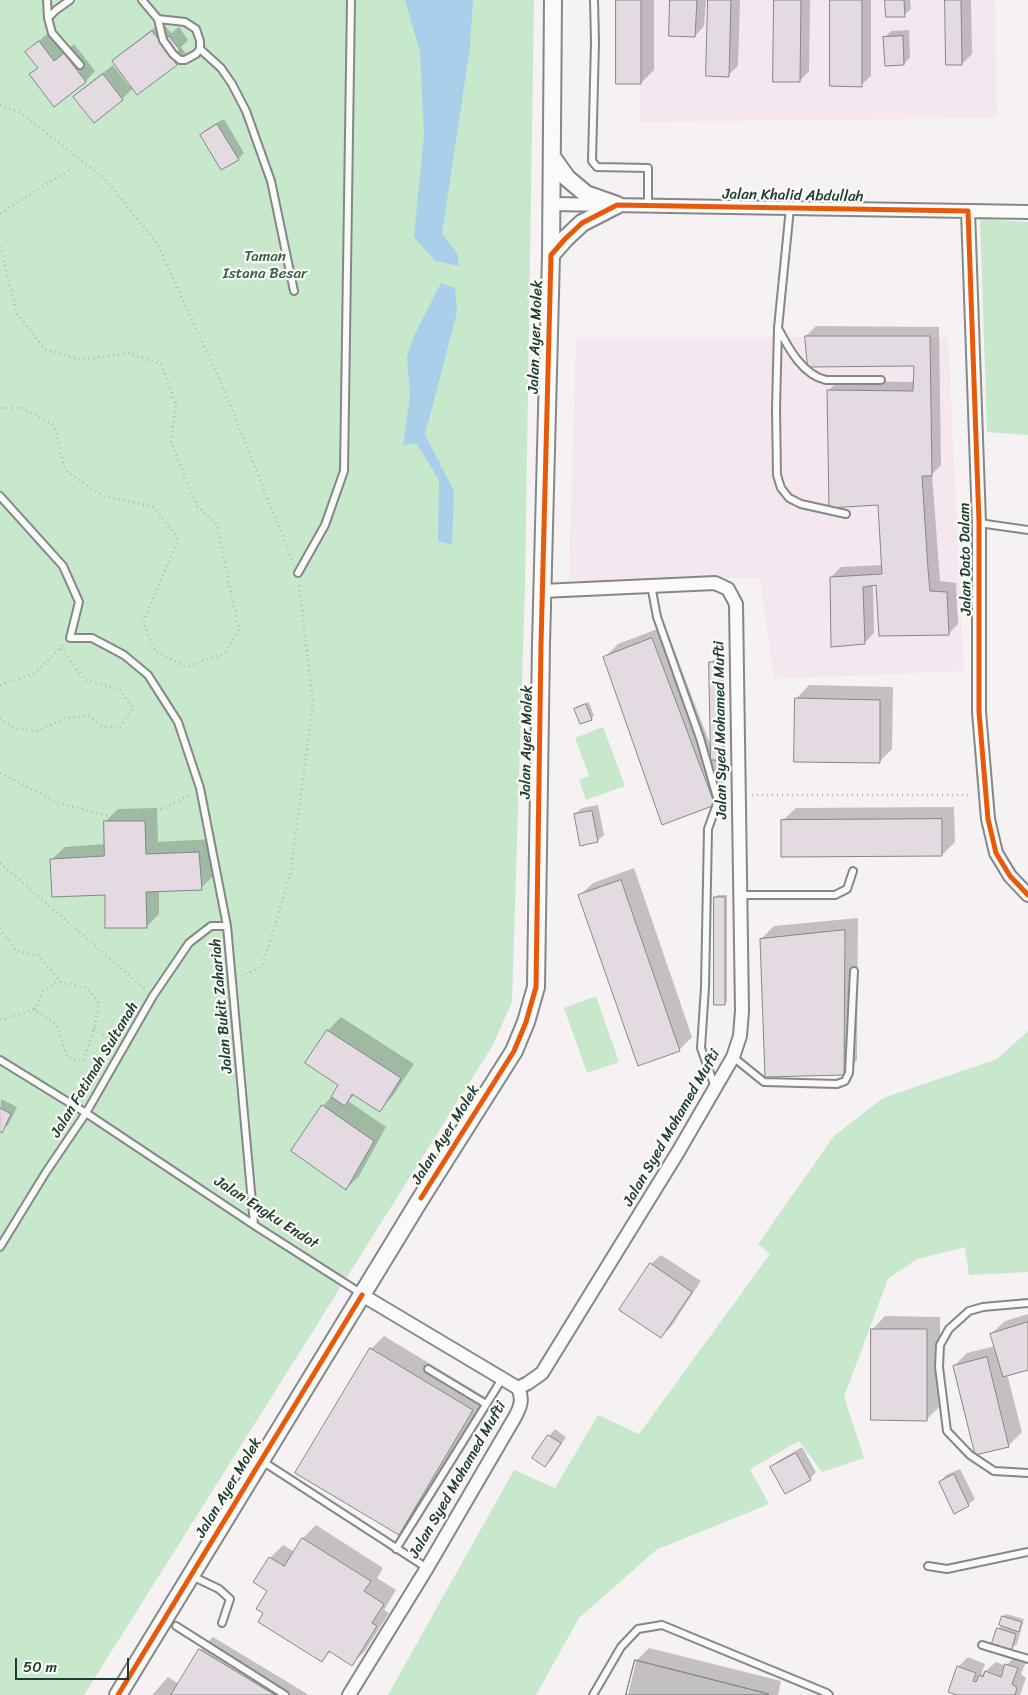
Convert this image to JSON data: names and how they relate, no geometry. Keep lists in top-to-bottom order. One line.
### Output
{"streets":{"main road":["Jalan Ayer Molek"],"street":["Jalan Khalid Abdullah","Jalan Dato Dalam","Jalan Syed Mohamed Mufti","Jalan Engku Endot"],"lane":["Jalan Bukit Zahariah","Jalan Fatimah Sultanah"]},"crossings":[["Jalan Khalid Abdullah","Jalan Ayer Molek"],["Jalan Khalid Abdullah","Jalan Dato Dalam"],["Jalan Ayer Molek","Jalan Syed Mohamed Mufti"],["Jalan Ayer Molek","Jalan Engku Endot"],["Jalan Syed Mohamed Mufti","Jalan Engku Endot"],["Jalan Bukit Zahariah","Jalan Fatimah Sultanah"],["Jalan Bukit Zahariah","Jalan Engku Endot"],["Jalan Fatimah Sultanah","Jalan Engku Endot"]],"parks":["Taman Istana Besar"],"scale_bar":"50 m"}
